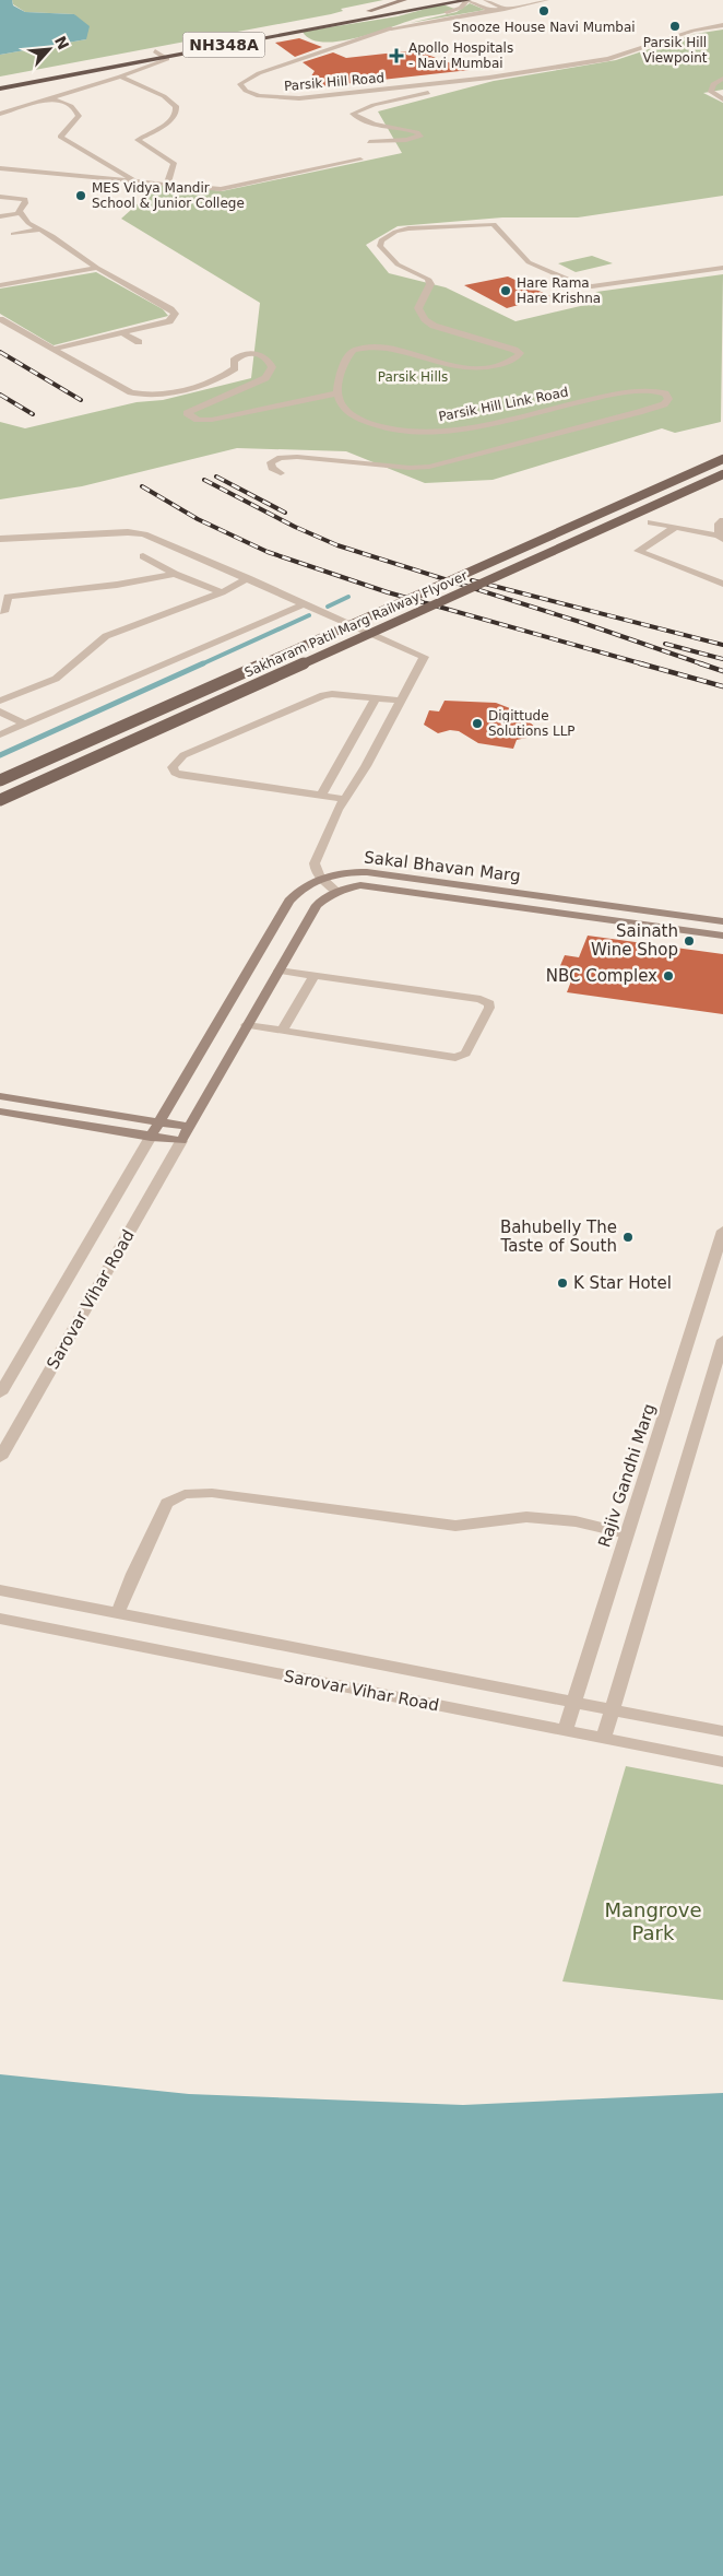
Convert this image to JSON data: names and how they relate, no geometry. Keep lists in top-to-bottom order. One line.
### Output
{"streets":{"highway":["NH348A"],"main road":["Sakharam Patil Marg Railway Flyover","Sakal Bhavan Marg"],"street":["Parsik Hill Road","Parsik Hill Link Road","Sarovar Vihar Road","Rajiv Gandhi Marg"]},"crossings":[["Sakal Bhavan Marg","Sarovar Vihar Road"],["Sarovar Vihar Road","Rajiv Gandhi Marg"]],"parks":["Parsik Hills","Mangrove Park"],"places":{"other":["Snooze House Navi Mumbai","Parsik Hill Viewpoint","MES Vidya Mandir School & Junior College","Hare Rama Hare Krishna","Digittude Solutions LLP","Sainath Wine Shop","NBC Complex","Bahubelly The Taste of South","K Star Hotel"],"health":["Apollo Hospitals - Navi Mumbai"]},"north":"top right"}
